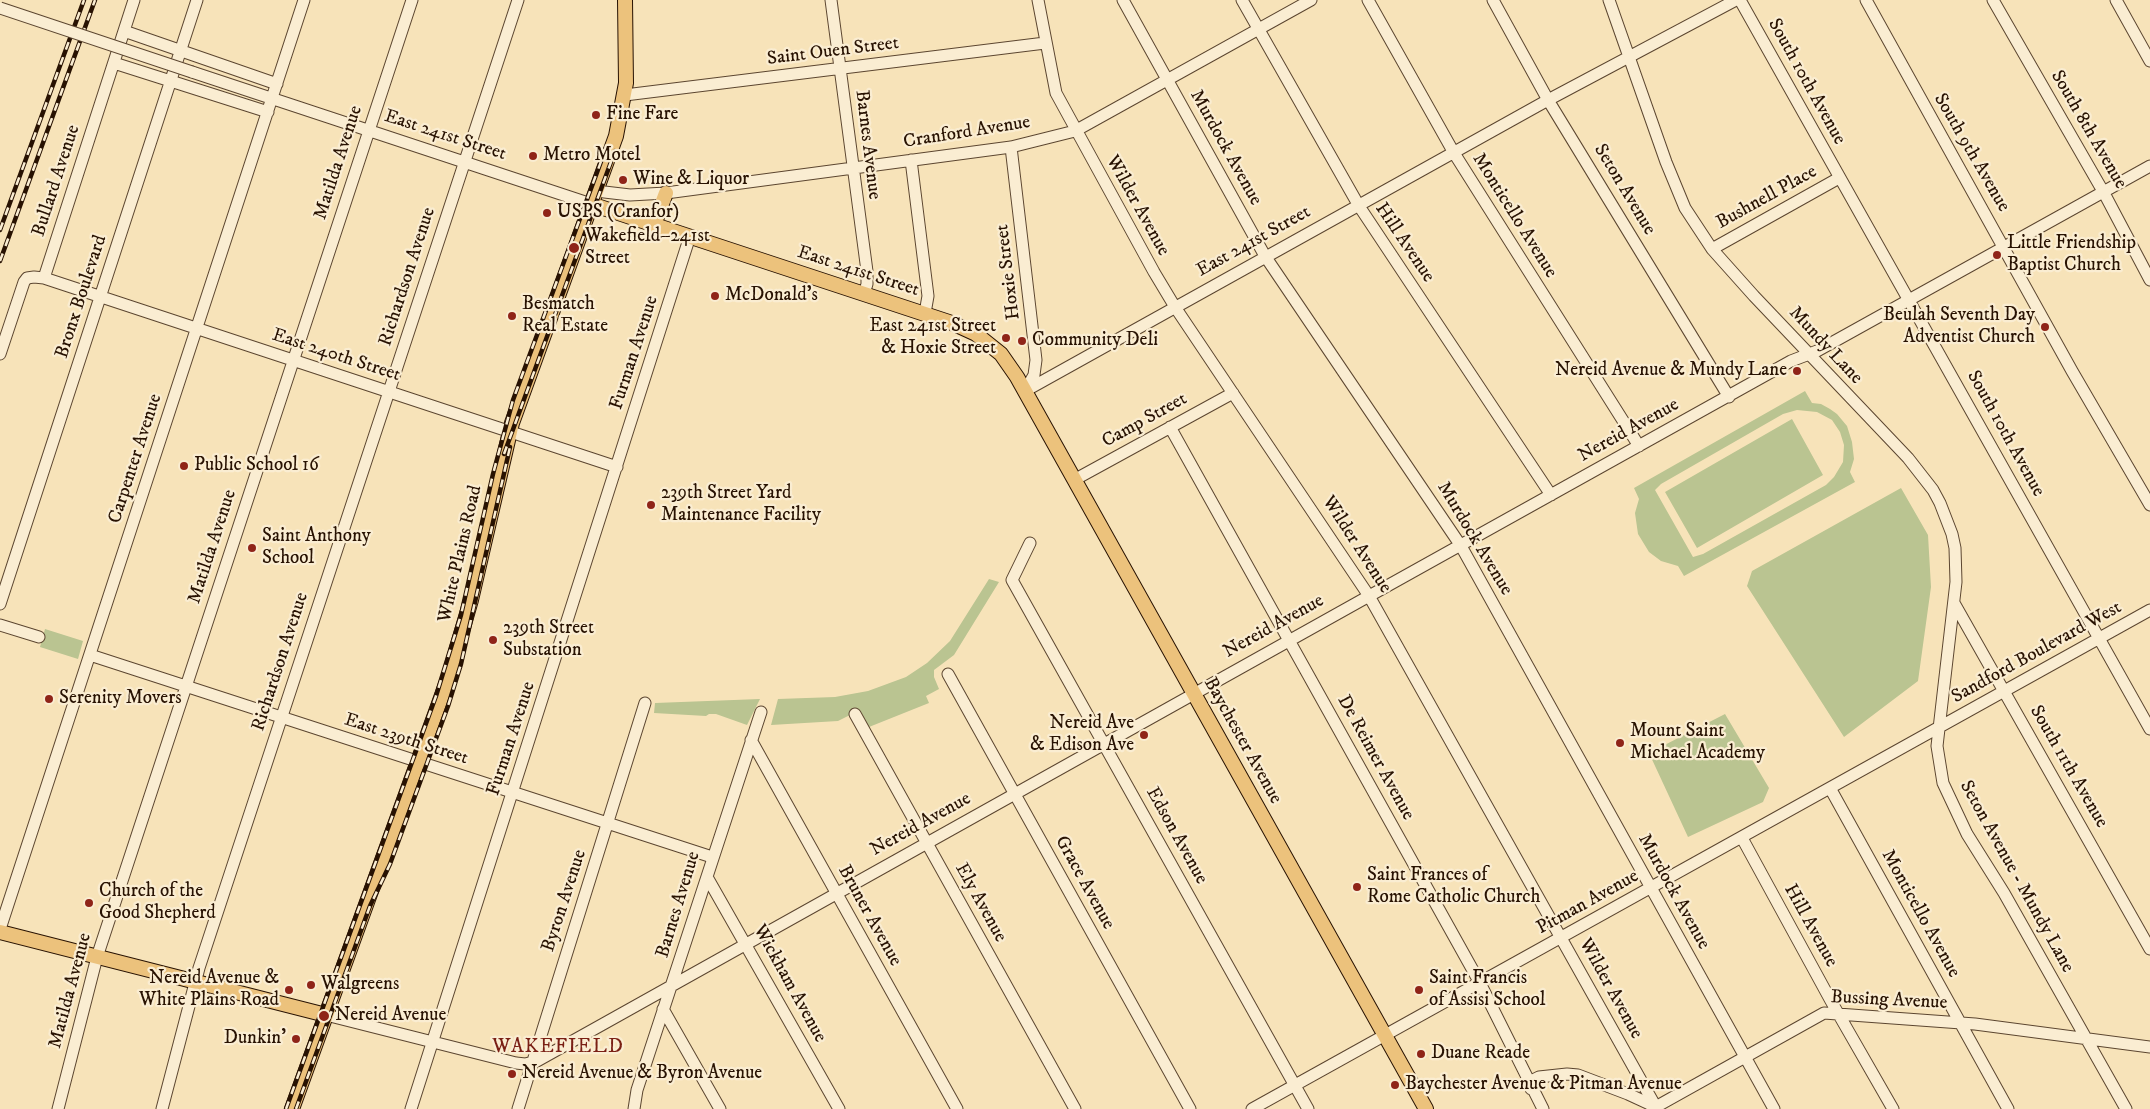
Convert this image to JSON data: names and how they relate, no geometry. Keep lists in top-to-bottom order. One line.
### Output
{"streets":{"main road":["East 241st Street","White Plains Road","Baychester Avenue"],"street":["Saint Ouen Street","South 10th Avenue","South 8th Avenue","Cranford Avenue","Barnes Avenue","Murdock Avenue","South 9th Avenue","Matilda Avenue","Bullard Avenue","Seton Avenue","Bushnell Place","Wilder Avenue","Monticello Avenue","Hill Avenue","Hoxie Street","Richardson Avenue","Bronx Boulevard","Mundy Lane","Furman Avenue","East 240th Street","Camp Street","Nereid Avenue","Carpenter Avenue","Sandford Boulevard West","East 239th Street","De Reimer Avenue","South 11th Avenue","Edson Avenue","Seton Avenue - Mundy Lane","Grace Avenue","Byron Avenue","Ely Avenue","Pitman Avenue","Bruner Avenue","Wickham Avenue","Bussing Avenue"]},"crossings":[["Saint Ouen Street","Barnes Avenue"],["Saint Ouen Street","Wilder Avenue"],["Saint Ouen Street","White Plains Road"],["South 10th Avenue","Bushnell Place"],["South 10th Avenue","Nereid Avenue"],["South 10th Avenue","Sandford Boulevard West"],["South 8th Avenue","Nereid Avenue"],["Cranford Avenue","East 241st Street"],["Cranford Avenue","Barnes Avenue"],["Cranford Avenue","Murdock Avenue"],["Cranford Avenue","Wilder Avenue"],["Cranford Avenue","Hill Avenue"],["Cranford Avenue","Hoxie Street"],["Cranford Avenue","White Plains Road"],["East 241st Street","Barnes Avenue"],["East 241st Street","Murdock Avenue"],["East 241st Street","Matilda Avenue"],["East 241st Street","Seton Avenue"],["East 241st Street","Wilder Avenue"],["East 241st Street","Monticello Avenue"],["East 241st Street","Hill Avenue"],["East 241st Street","Hoxie Street"],["East 241st Street","Richardson Avenue"],["East 241st Street","Mundy Lane"],["East 241st Street","Furman Avenue"],["East 241st Street","Carpenter Avenue"],["East 241st Street","White Plains Road"],["East 241st Street","Baychester Avenue"],["Barnes Avenue","Nereid Avenue"],["Barnes Avenue","East 239th Street"],["Barnes Avenue","Bruner Avenue"],["Barnes Avenue","Wickham Avenue"],["Murdock Avenue","Nereid Avenue"],["Murdock Avenue","Pitman Avenue"],["Murdock Avenue","Bussing Avenue"],["South 9th Avenue","Nereid Avenue"],["Matilda Avenue","East 240th Street"],["Matilda Avenue","East 239th Street"],["Bullard Avenue","East 240th Street"],["Seton Avenue","Nereid Avenue"],["Bushnell Place","Mundy Lane"],["Wilder Avenue","Camp Street"],["Wilder Avenue","Nereid Avenue"],["Wilder Avenue","Pitman Avenue"],["Wilder Avenue","Bussing Avenue"],["Monticello Avenue","Nereid Avenue"],["Monticello Avenue","Pitman Avenue"],["Monticello Avenue","Bussing Avenue"],["Hill Avenue","Nereid Avenue"],["Hill Avenue","Pitman Avenue"],["Hill Avenue","Bussing Avenue"],["Hoxie Street","Baychester Avenue"],["Richardson Avenue","East 240th Street"],["Richardson Avenue","East 239th Street"],["Bronx Boulevard","East 240th Street"],["Mundy Lane","Nereid Avenue"],["Mundy Lane","Sandford Boulevard West"],["Mundy Lane","South 11th Avenue"],["Mundy Lane","Seton Avenue - Mundy Lane"],["Mundy Lane","Pitman Avenue"],["Furman Avenue","East 240th Street"],["Furman Avenue","East 239th Street"],["East 240th Street","Carpenter Avenue"],["East 240th Street","White Plains Road"],["Camp Street","Baychester Avenue"],["Camp Street","De Reimer Avenue"],["Nereid Avenue","Baychester Avenue"],["Nereid Avenue","De Reimer Avenue"],["Nereid Avenue","Edson Avenue"],["Nereid Avenue","Grace Avenue"],["Nereid Avenue","Byron Avenue"],["Nereid Avenue","Ely Avenue"],["Nereid Avenue","Bruner Avenue"],["Nereid Avenue","Wickham Avenue"],["Carpenter Avenue","East 239th Street"],["White Plains Road","East 239th Street"],["Sandford Boulevard West","South 11th Avenue"],["Sandford Boulevard West","Seton Avenue - Mundy Lane"],["Sandford Boulevard West","Pitman Avenue"],["East 239th Street","Byron Avenue"],["Baychester Avenue","Pitman Avenue"],["De Reimer Avenue","Pitman Avenue"],["Edson Avenue","Pitman Avenue"],["Seton Avenue - Mundy Lane","Pitman Avenue"],["Seton Avenue - Mundy Lane","Bussing Avenue"]],"districts":["WAKEFIELD"],"places":["Fine Fare","Metro Motel","Wine & Liquor","USPS (Cranfor)","Wakefield–241st Street","Little Friendship Baptist Church","McDonald's","Besmatch Real Estate","Beulah Seventh Day Adventist Church","East 241st Street & Hoxie Street","Community Deli","Nereid Avenue & Mundy Lane","Public School 16","239th Street Yard Maintenance Facility","Saint Anthony School","239th Street Substation","Serenity Movers","Nereid Ave & Edison Ave","Mount Saint Michael Academy","Saint Frances of Rome Catholic Church","Church of the Good Shepherd","Walgreens","Nereid Avenue & White Plains Road","Saint Francis of Assisi School","Nereid Avenue","Dunkin'","Duane Reade","Nereid Avenue & Byron Avenue","Baychester Avenue & Pitman Avenue"]}
